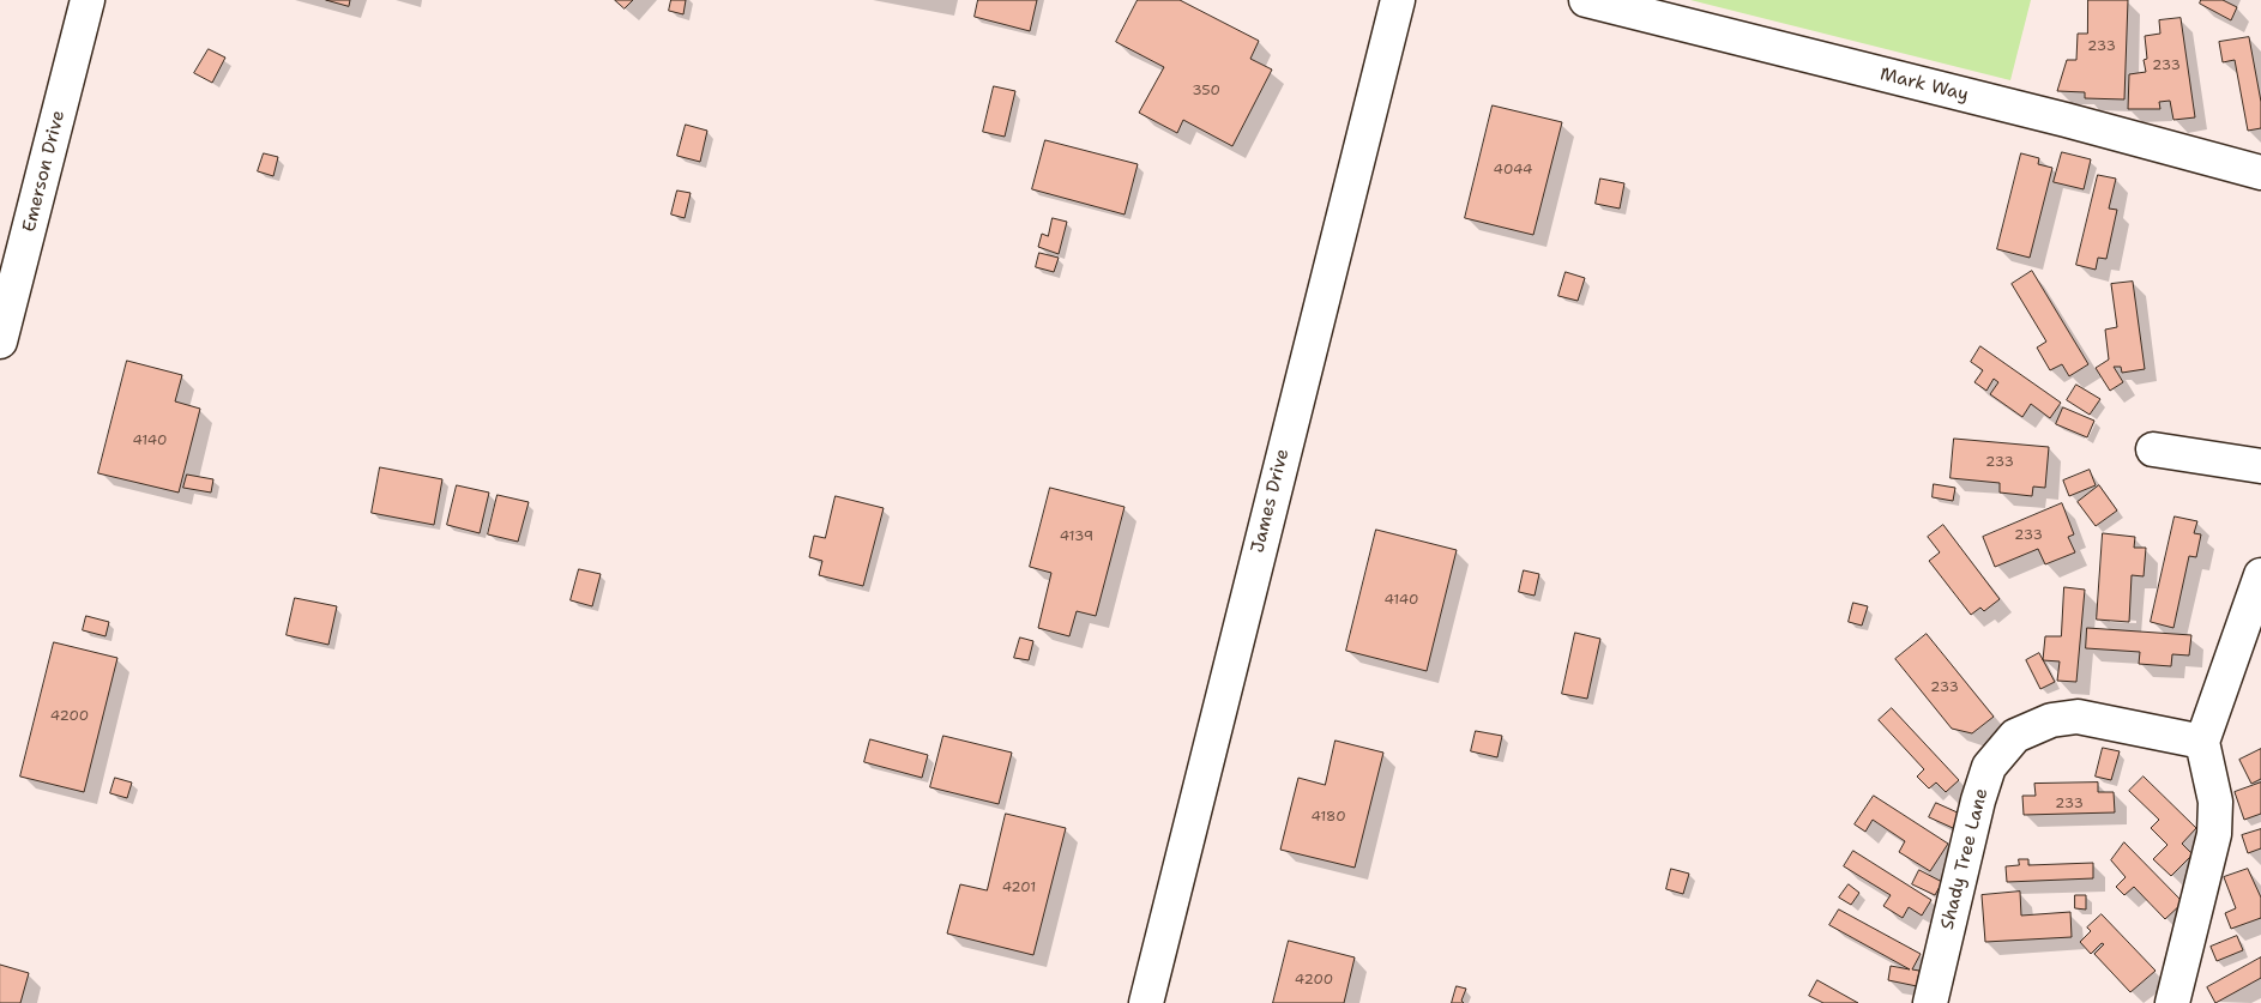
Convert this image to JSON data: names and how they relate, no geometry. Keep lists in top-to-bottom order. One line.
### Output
{"streets":{"street":["Mark Way","Emerson Drive","James Drive","Shady Tree Lane"]},"house_numbers":["233","233","350","4044","4140","233","233","4139","4140","233","4200","233","4180","4201","4200"]}
